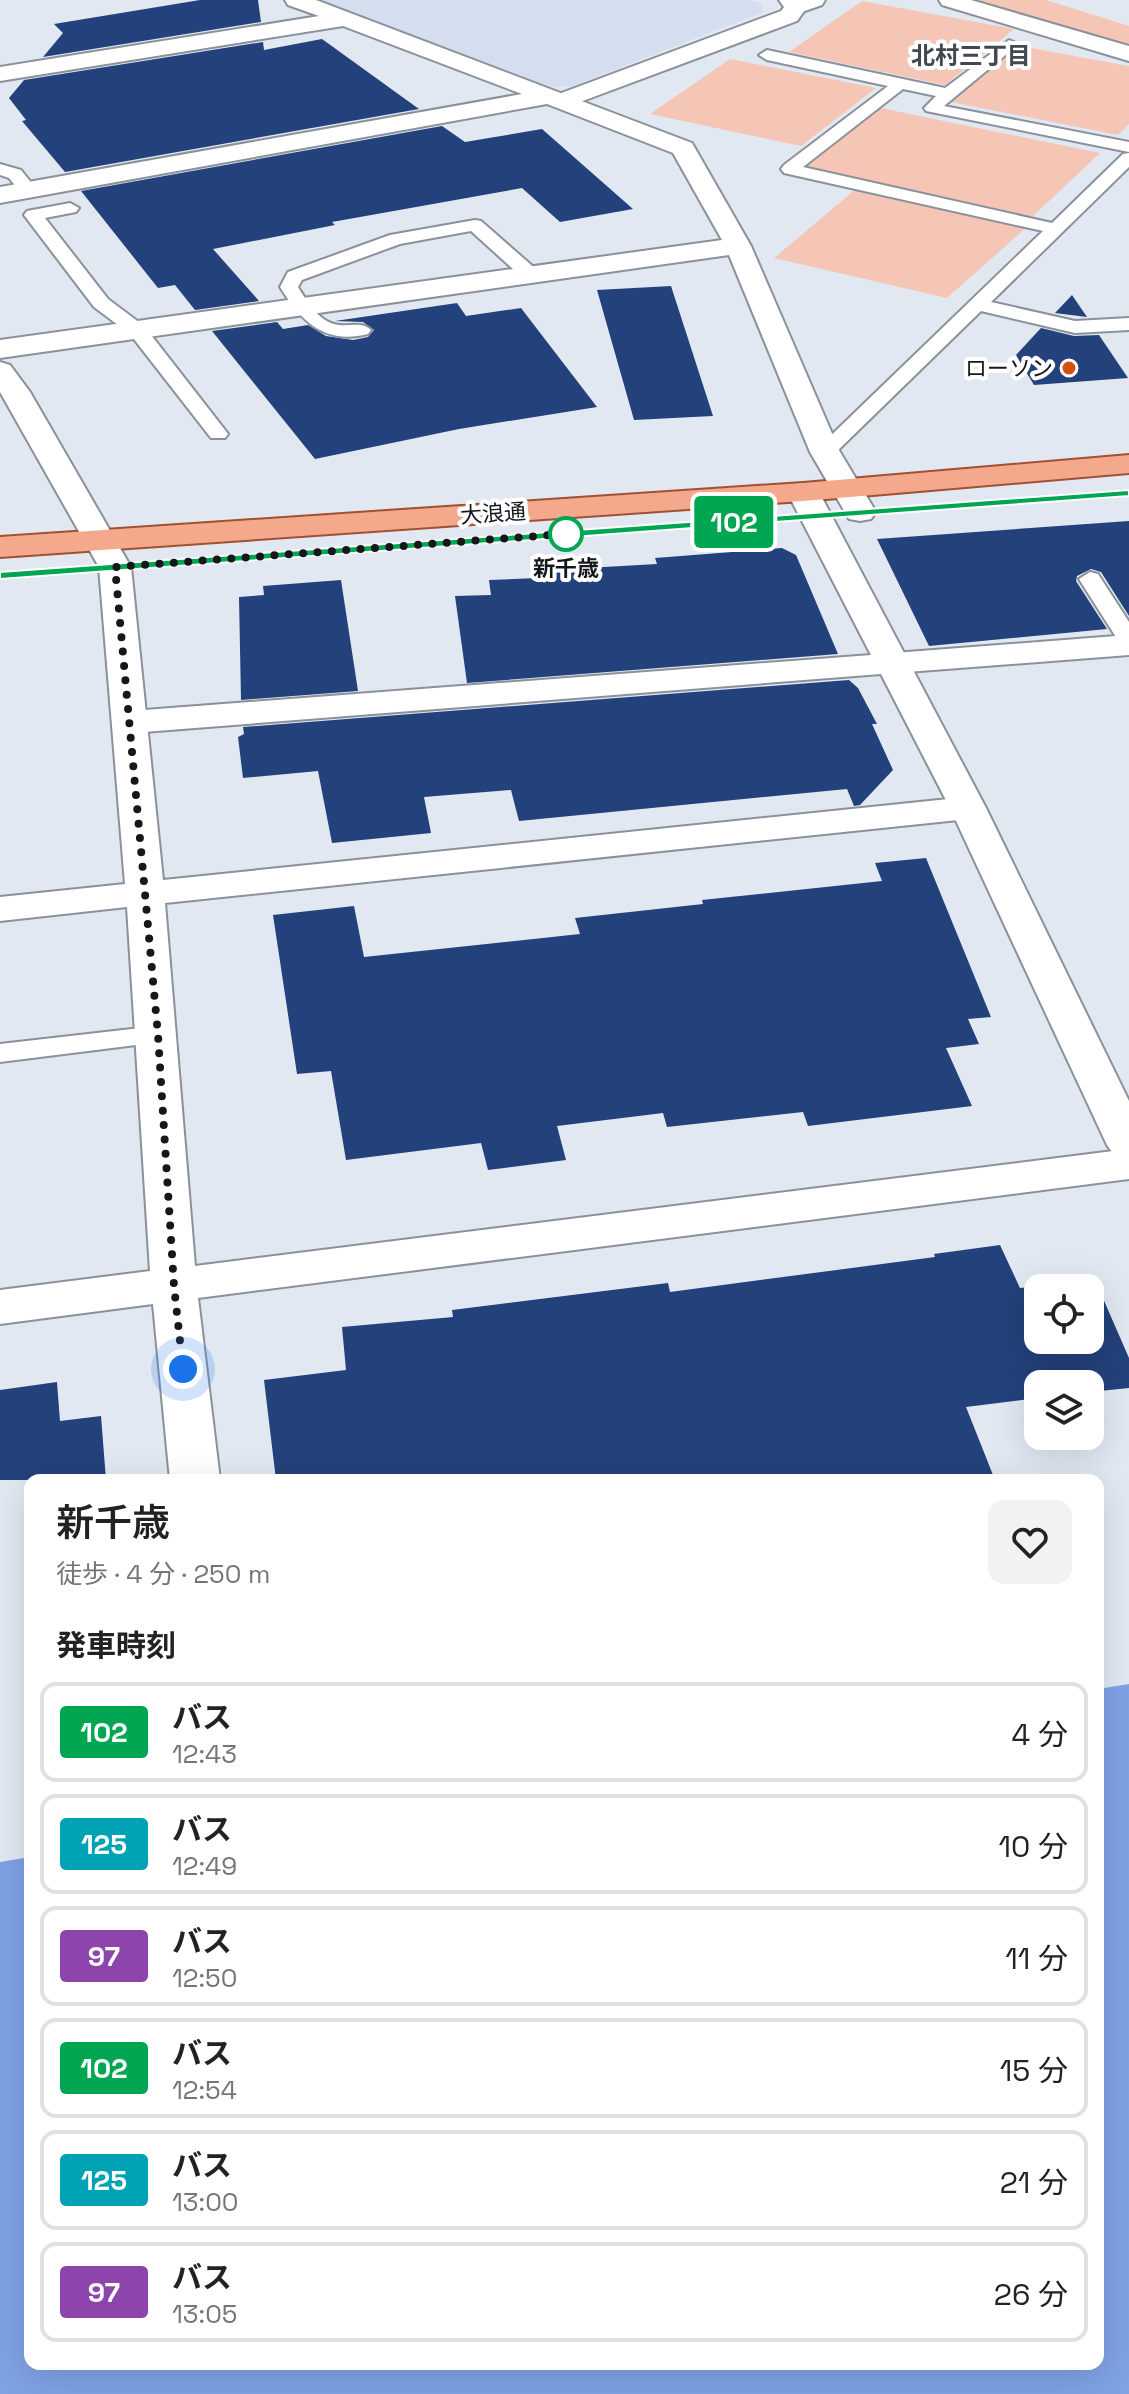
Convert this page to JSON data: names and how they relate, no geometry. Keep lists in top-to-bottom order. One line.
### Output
{"streets":{"main road":["大浪通"]},"districts":["北村三丁目"],"places":["ローソン","新千歳"],"lines":["bus line 102"],"page":{"on_map":"102","heading":[["新千歳","徒歩 · 4 分 · 250 m"],"発車時刻"],"list":[{"mark":"102","name":"バス","note":"12:43","value":"4 分"},{"mark":"125","name":"バス","note":"12:49","value":"10 分"},{"mark":"97","name":"バス","note":"12:50","value":"11 分"},{"mark":"102","name":"バス","note":"12:54","value":"15 分"},{"mark":"125","name":"バス","note":"13:00","value":"21 分"},{"mark":"97","name":"バス","note":"13:05","value":"26 分"}]}}
